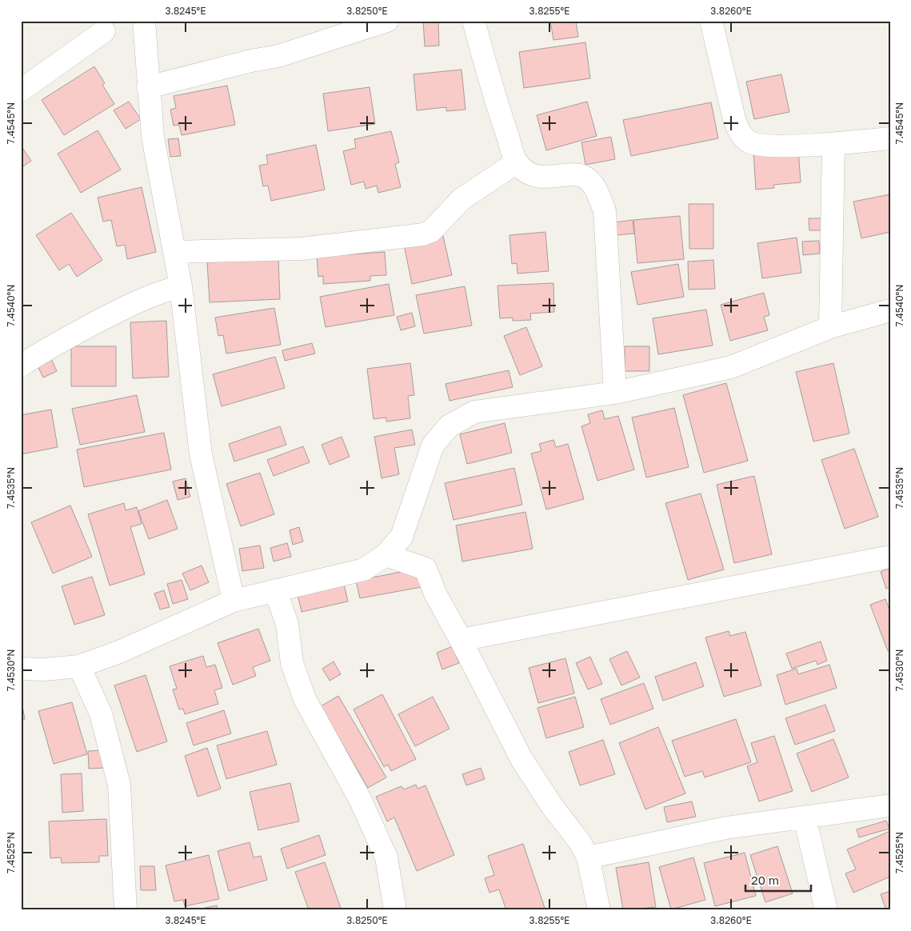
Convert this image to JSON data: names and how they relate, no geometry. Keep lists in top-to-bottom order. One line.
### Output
{"scale_bar":"20 m","coordinates":["3.8245°E","3.8250°E","3.8255°E","3.8260°E","7.4545°N","7.4540°N","7.4535°N","7.4530°N","7.4525°N"]}
